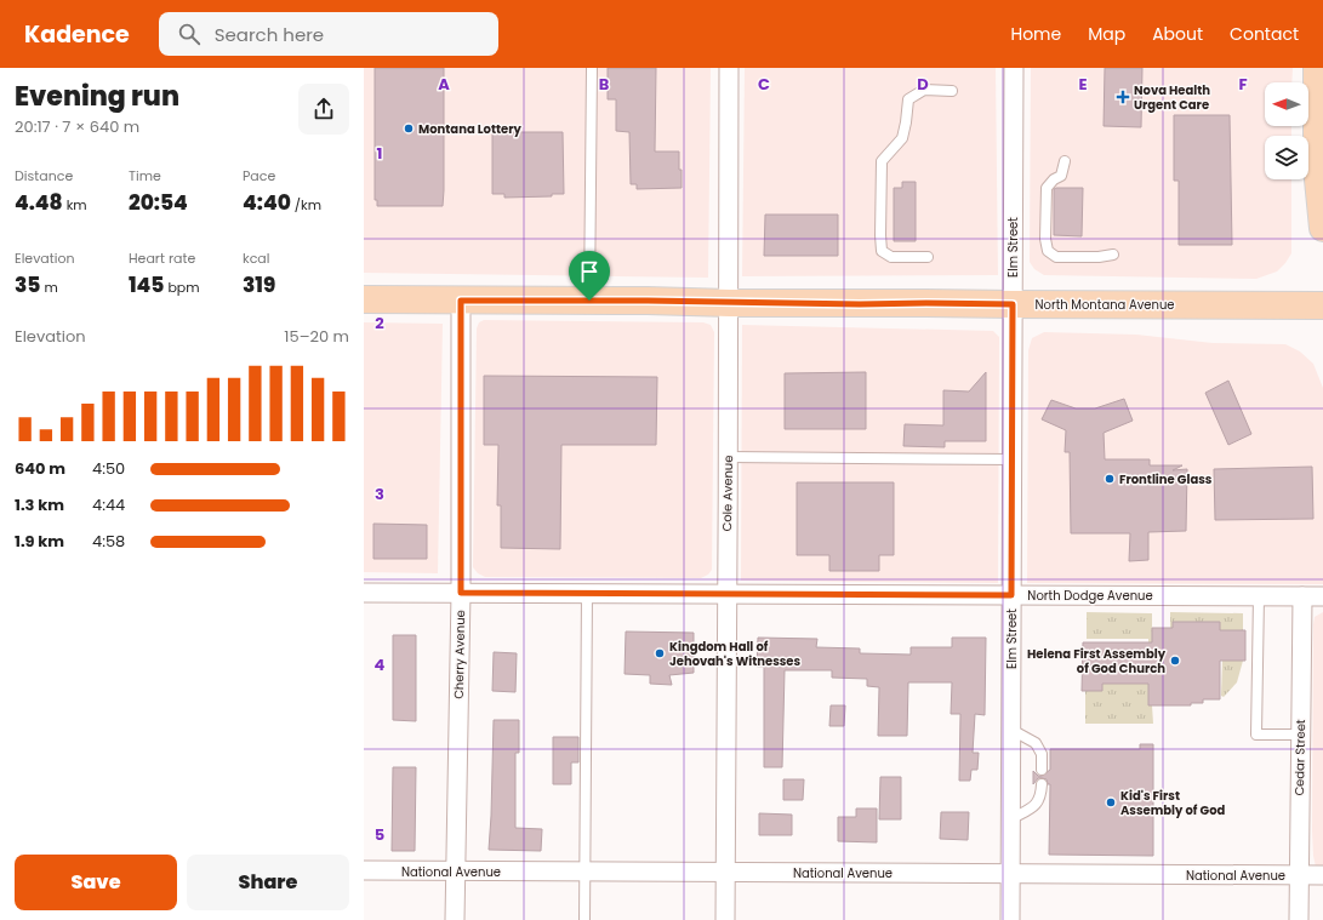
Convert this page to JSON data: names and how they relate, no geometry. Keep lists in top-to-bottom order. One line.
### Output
{"streets":{"main road":["North Montana Avenue"],"street":["Elm Street","Cole Avenue","North Dodge Avenue","Cherry Avenue","Cedar Street","National Avenue"]},"crossings":[["Elm Street","North Montana Avenue"],["Elm Street","North Dodge Avenue"],["Elm Street","National Avenue"],["North Montana Avenue","Cole Avenue"],["North Montana Avenue","Cherry Avenue"],["Cole Avenue","North Dodge Avenue"],["Cole Avenue","National Avenue"],["North Dodge Avenue","Cherry Avenue"],["North Dodge Avenue","Cedar Street"],["Cherry Avenue","National Avenue"],["Cedar Street","National Avenue"]],"places":{"health":["Nova Health Urgent Care"],"other":["Montana Lottery","Frontline Glass","Kingdom Hall of Jehovah's Witnesses","Helena First Assembly of God Church","Kid's First Assembly of God"]},"north":"left","page":{"header":"Kadence","search":"Search here","nav":["Home","Map","About","Contact"],"heading":["Evening run","20:17 · 7 × 640 m"],"stats":[["Distance","4.48 km"],["Time","20:54"],["Pace","4:40 /km"],["Elevation","35 m"],["Heart rate","145 bpm"],["kcal","319"]],"chart":["Elevation","15–20 m"],"list":[{"name":"640 m","note":"4:50"},{"name":"1.3 km","note":"4:44"},{"name":"1.9 km","note":"4:58"}],"buttons":["Save","Share"]},"grid":{"columns":["A","B","C","D","E","F"],"rows":["1","2","3","4","5"]}}
